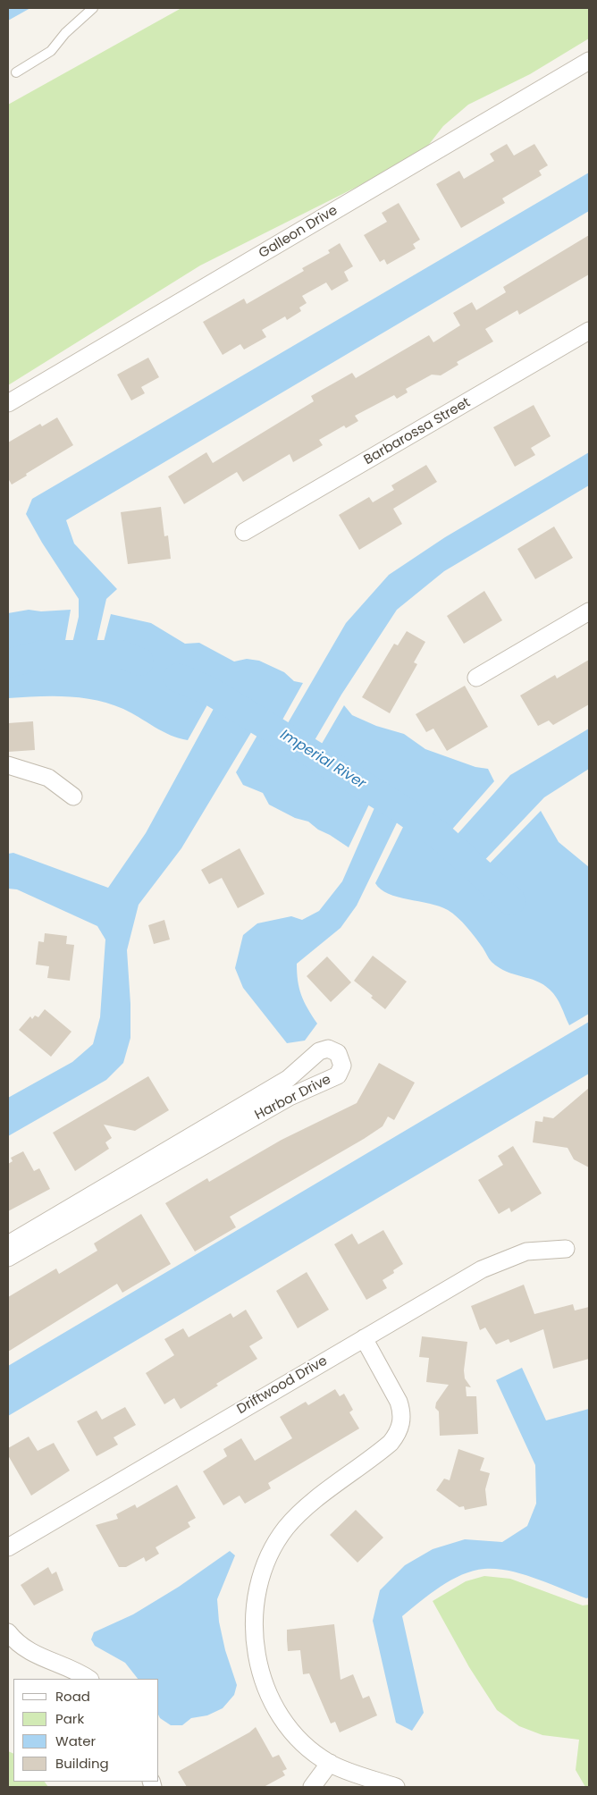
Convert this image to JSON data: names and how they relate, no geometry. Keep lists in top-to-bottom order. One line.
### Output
{"streets":{"street":["Galleon Drive","Barbarossa Street","Harbor Drive","Driftwood Drive"]},"water":["Imperial River"],"legend":["Road","Park","Water","Building"]}
